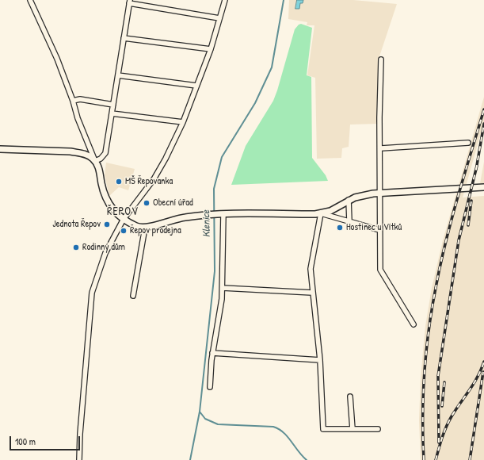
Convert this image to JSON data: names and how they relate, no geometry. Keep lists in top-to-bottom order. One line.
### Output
{"districts":["ŘEPOV"],"water":["Klenice"],"places":["MŠ Řepovanka","Obecní úřad","Jednota Řepov","Hostinec u Vítků","Řepov prodejna","Rodinný dům"],"scale_bar":"100 m"}
